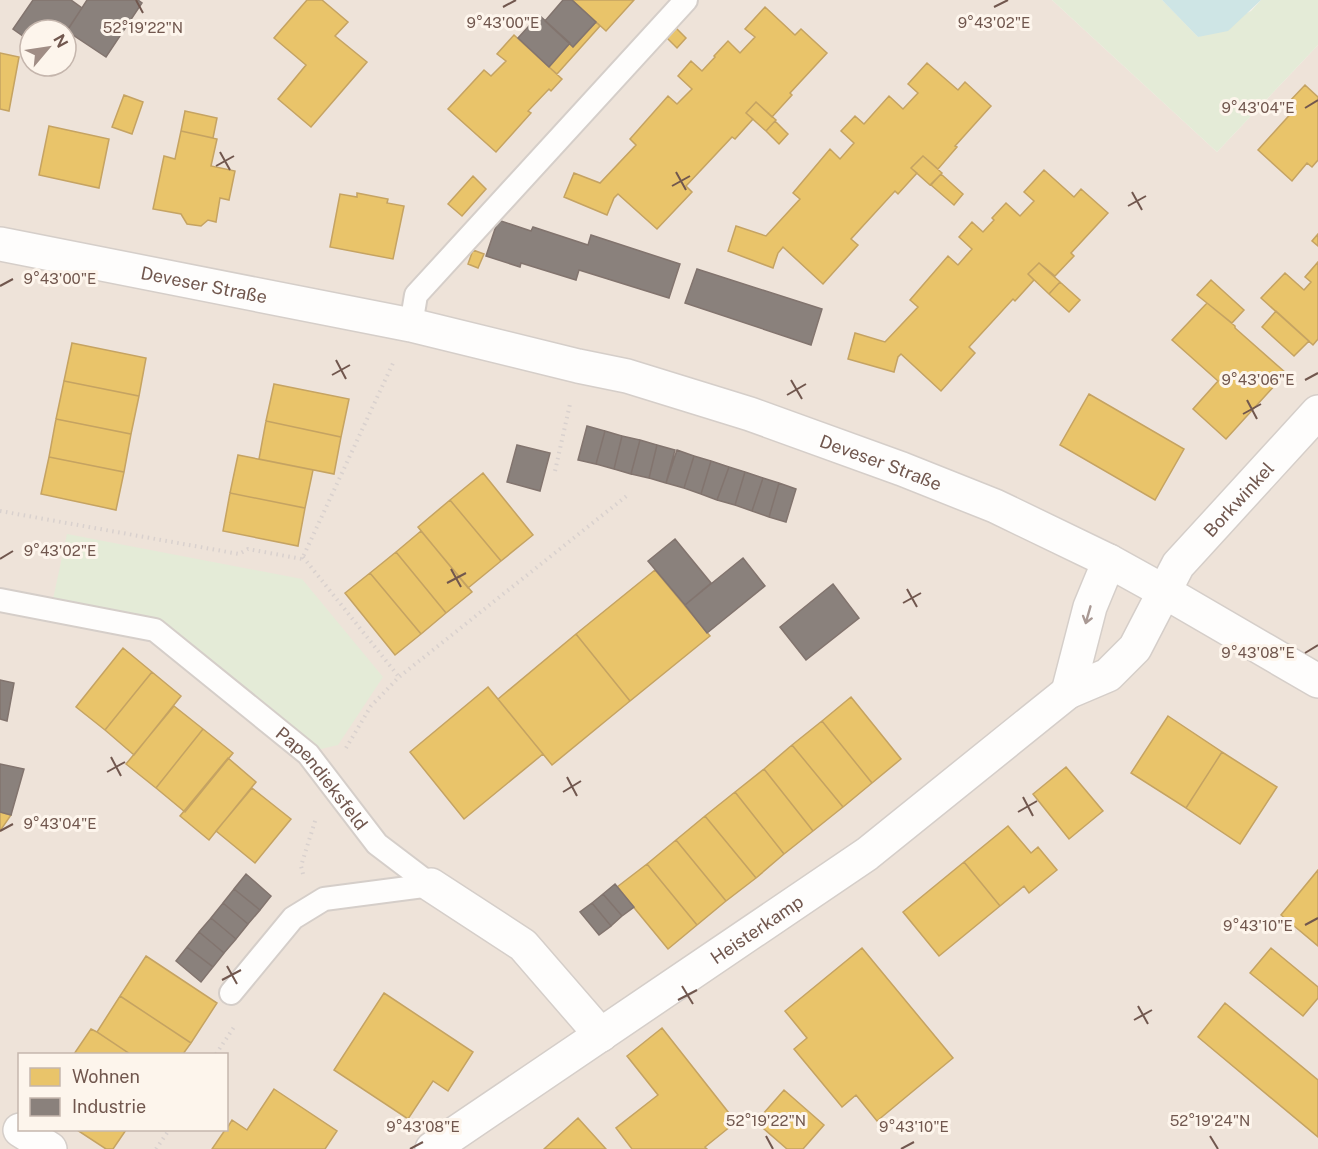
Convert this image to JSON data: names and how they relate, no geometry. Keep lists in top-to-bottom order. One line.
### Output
{"streets":{"street":["Deveser Straße","Borkwinkel","Papendieksfeld","Heisterkamp"]},"crossings":[["Deveser Straße","Borkwinkel"],["Deveser Straße","Heisterkamp"],["Borkwinkel","Heisterkamp"],["Papendieksfeld","Heisterkamp"]],"legend":["Wohnen","Industrie"],"north":"top right","coordinates":["9°43'00\"E","9°43'02\"E","52°19'22\"N","9°43'04\"E","9°43'06\"E","9°43'08\"E","9°43'10\"E","52°19'24\"N"]}
